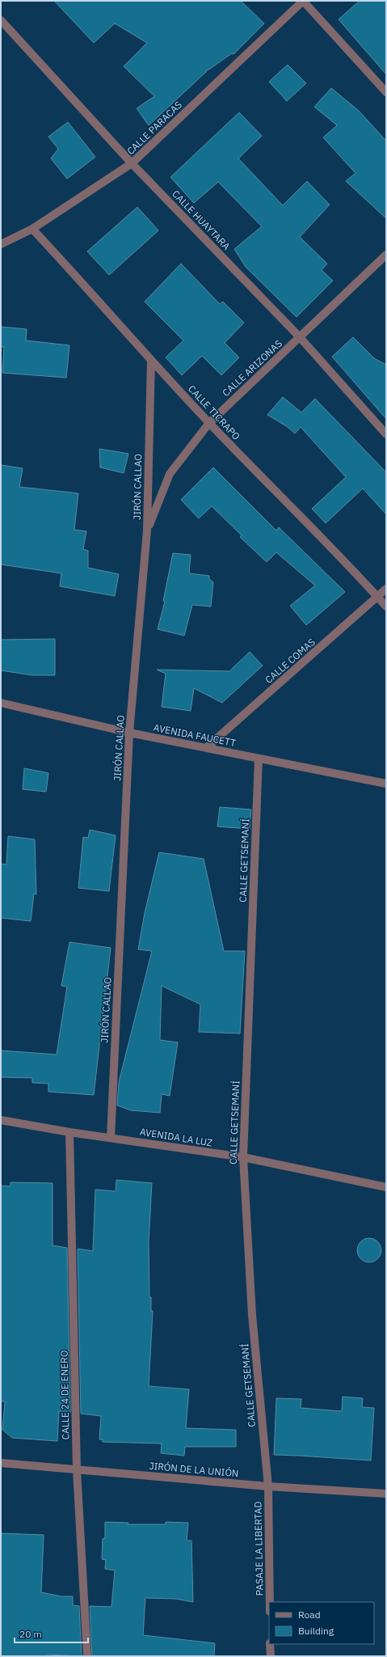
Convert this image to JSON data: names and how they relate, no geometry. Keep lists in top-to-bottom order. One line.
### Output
{"streets":{"street":["CALLE PARACAS","CALLE HUAYTARA","CALLE ARIZONAS","CALLE TICRAPO","JIRÓN CALLAO","CALLE COMAS","AVENIDA FAUCETT","CALLE GETSEMANÍ","AVENIDA LA LUZ","CALLE 24 DE ENERO","JIRÓN DE LA UNIÓN","PASAJE LA LIBERTAD"]},"crossings":[["CALLE PARACAS","CALLE HUAYTARA"],["CALLE PARACAS","CALLE TICRAPO"],["CALLE HUAYTARA","CALLE ARIZONAS"],["CALLE ARIZONAS","CALLE TICRAPO"],["CALLE ARIZONAS","JIRÓN CALLAO"],["CALLE TICRAPO","JIRÓN CALLAO"],["CALLE TICRAPO","CALLE COMAS"],["JIRÓN CALLAO","AVENIDA FAUCETT"],["JIRÓN CALLAO","AVENIDA LA LUZ"],["CALLE COMAS","AVENIDA FAUCETT"],["AVENIDA FAUCETT","CALLE GETSEMANÍ"],["CALLE GETSEMANÍ","AVENIDA LA LUZ"],["CALLE GETSEMANÍ","JIRÓN DE LA UNIÓN"],["CALLE GETSEMANÍ","PASAJE LA LIBERTAD"],["AVENIDA LA LUZ","CALLE 24 DE ENERO"],["CALLE 24 DE ENERO","JIRÓN DE LA UNIÓN"],["JIRÓN DE LA UNIÓN","PASAJE LA LIBERTAD"]],"legend":["Road","Building"],"scale_bar":"20 m"}
